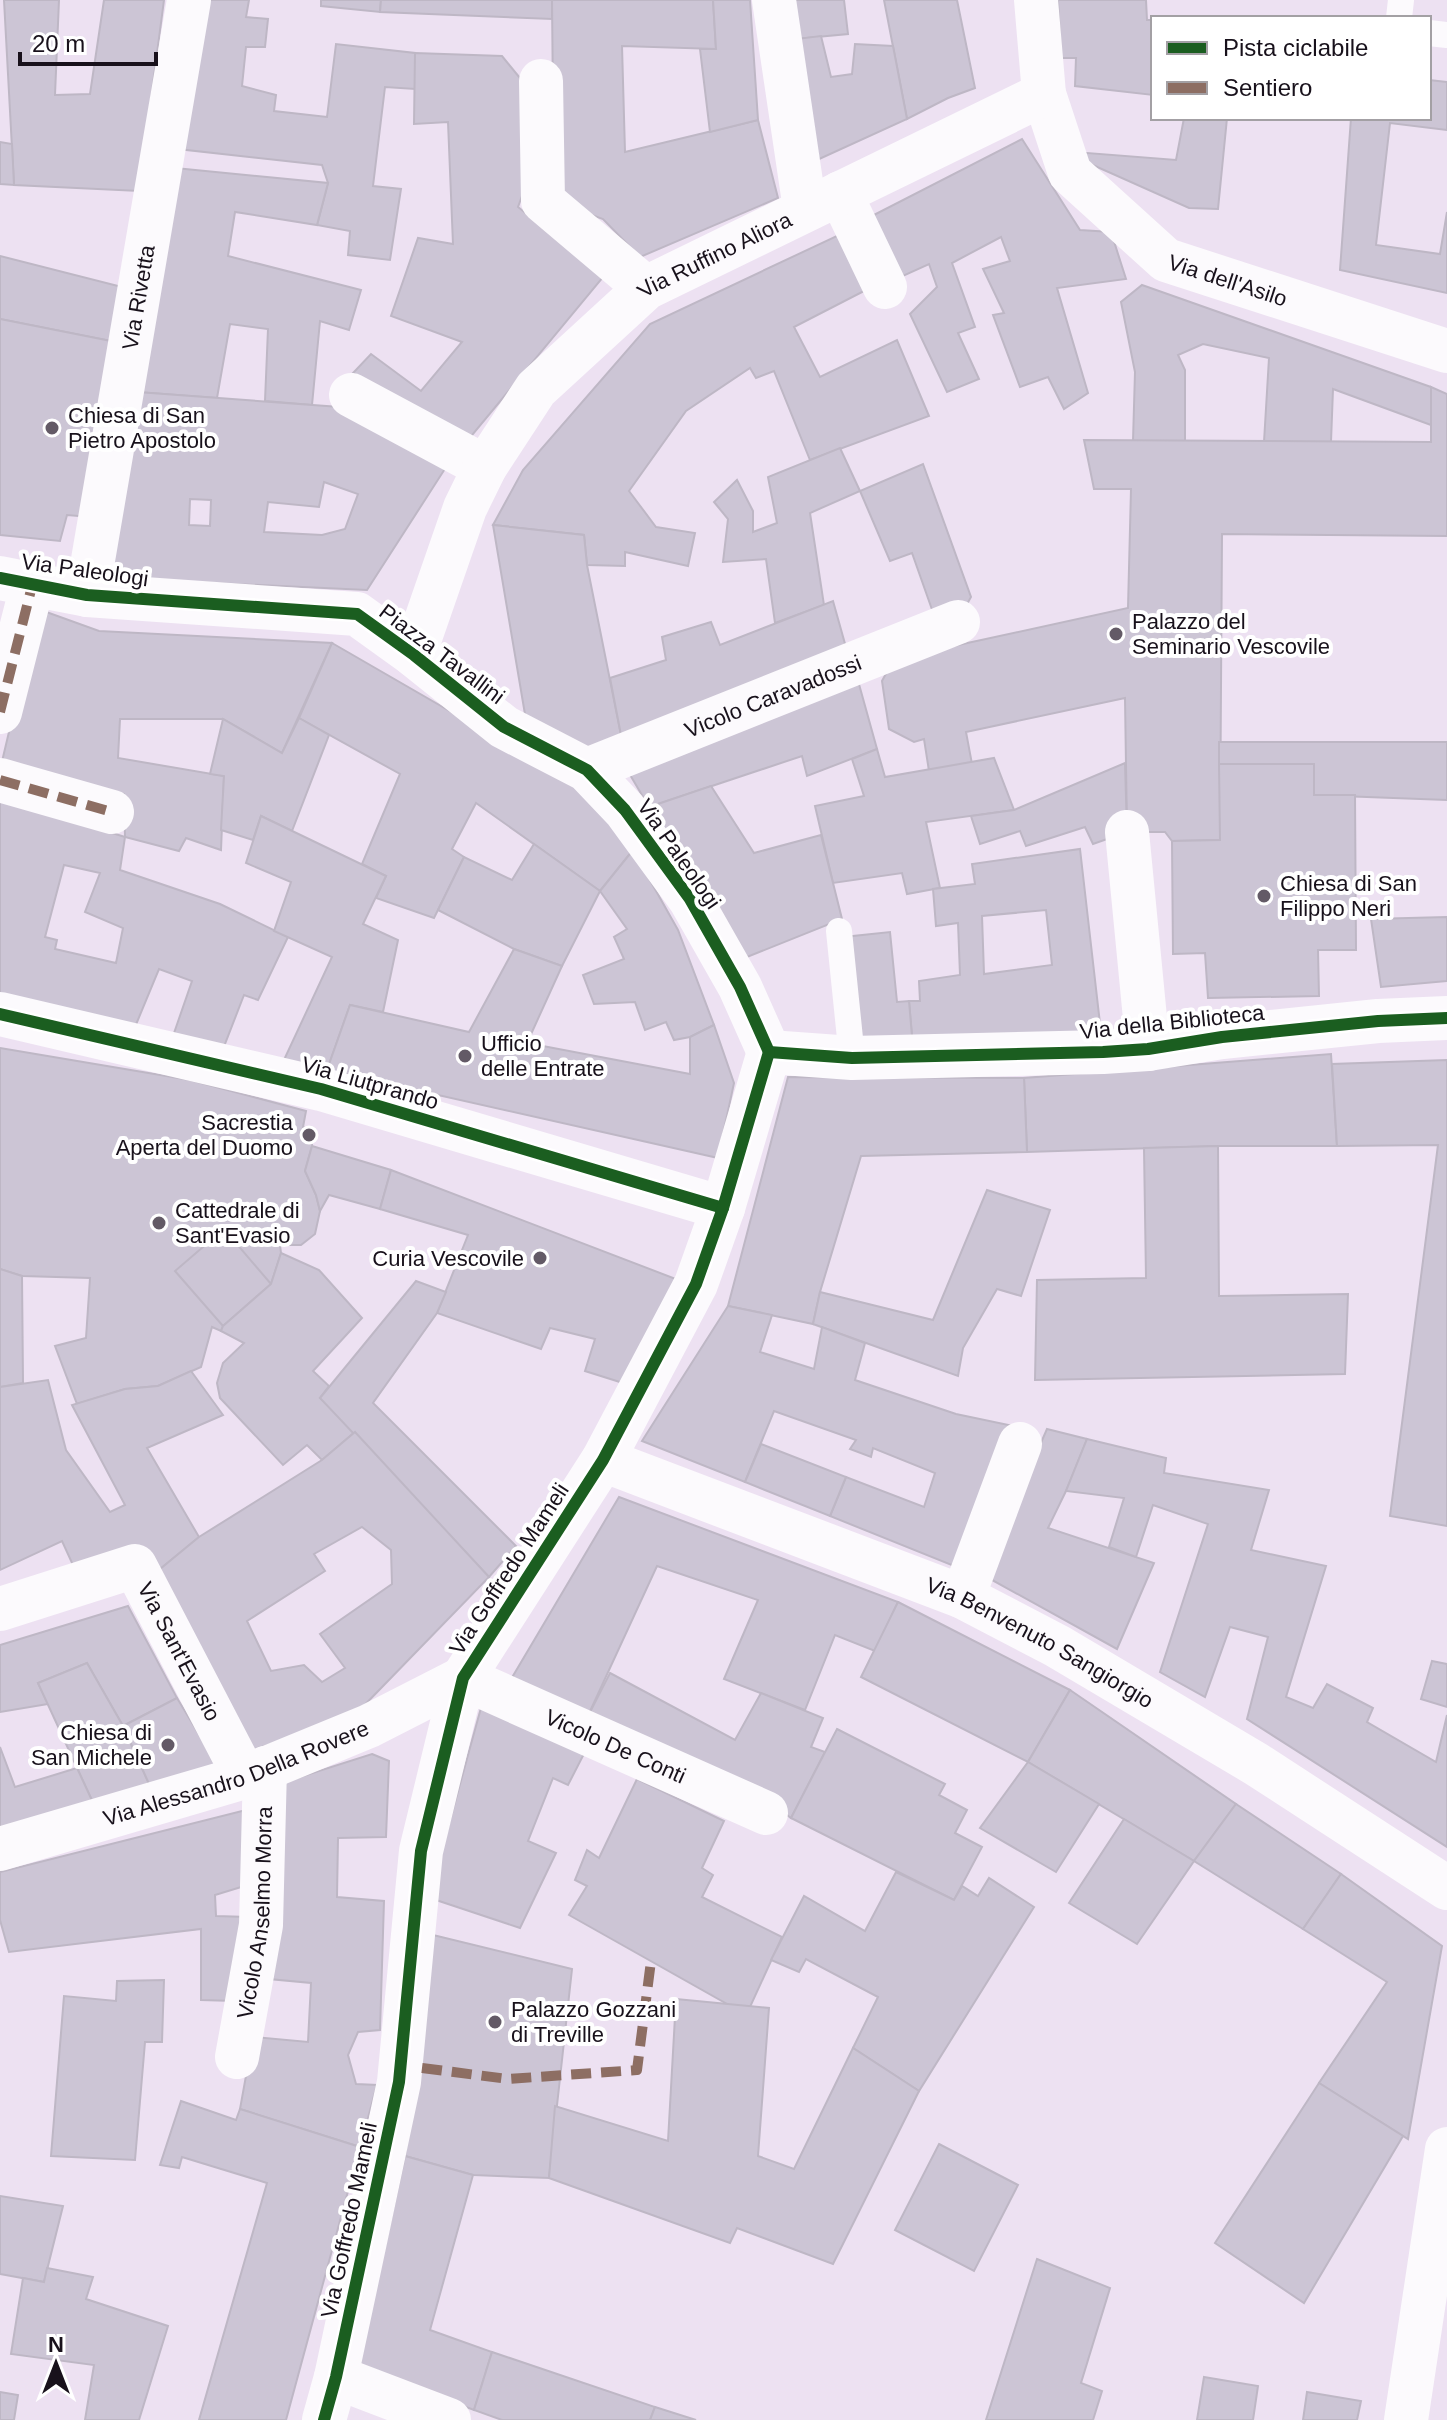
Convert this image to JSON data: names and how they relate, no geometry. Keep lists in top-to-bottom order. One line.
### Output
{"streets":{"street":["Via Ruffino Aliora","Via dell'Asilo","Via Rivetta","Via Paleologi","Piazza Tavallini","Vicolo Caravadossi","Via della Biblioteca","Via Liutprando","Via Goffredo Mameli","Via Benvenuto Sangiorgio","Via Sant'Evasio","Vicolo De Conti","Via Alessandro Della Rovere","Vicolo Anselmo Morra"]},"crossings":[["Via Ruffino Aliora","Via dell'Asilo"],["Via Ruffino Aliora","Piazza Tavallini"],["Via Rivetta","Via Paleologi"],["Via Paleologi","Piazza Tavallini"],["Via Paleologi","Vicolo Caravadossi"],["Via Paleologi","Via della Biblioteca"],["Via Paleologi","Via Goffredo Mameli"],["Via della Biblioteca","Via Goffredo Mameli"],["Via Liutprando","Via Goffredo Mameli"],["Via Goffredo Mameli","Via Benvenuto Sangiorgio"],["Via Goffredo Mameli","Vicolo De Conti"],["Via Goffredo Mameli","Via Alessandro Della Rovere"],["Via Sant'Evasio","Via Alessandro Della Rovere"],["Via Sant'Evasio","Vicolo Anselmo Morra"],["Vicolo De Conti","Via Alessandro Della Rovere"],["Via Alessandro Della Rovere","Vicolo Anselmo Morra"]],"places":["Chiesa di San Pietro Apostolo","Palazzo del Seminario Vescovile","Chiesa di San Filippo Neri","Ufficio delle Entrate","Sacrestia Aperta del Duomo","Cattedrale di Sant'Evasio","Curia Vescovile","Chiesa di San Michele","Palazzo Gozzani di Treville"],"legend":["Pista ciclabile","Sentiero"],"scale_bar":"20 m","north":"top"}
